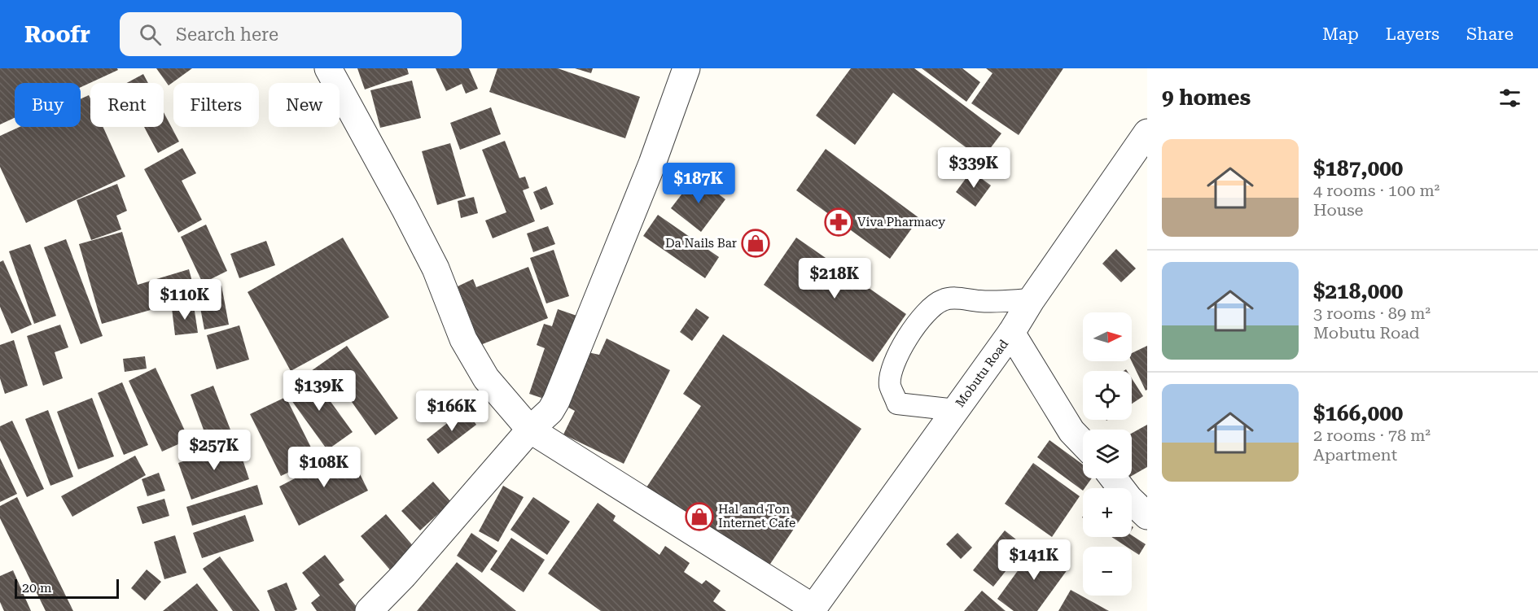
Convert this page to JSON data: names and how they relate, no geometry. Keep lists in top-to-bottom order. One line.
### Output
{"streets":{"street":["Mobutu Road"]},"places":{"pharmacy":["Viva Pharmacy"],"shop":["Da Nails Bar","Hal and Ton Internet Cafe"]},"scale_bar":"20 m","north":"right","page":{"header":"Roofr","search":"Search here","nav":["Map","Layers","Share"],"heading":"9 homes","chip":["Buy","Rent","Filters","New"],"list":[{"name":"$187,000","note":"4 rooms · 100 m² · House"},{"name":"$218,000","note":"3 rooms · 89 m² · Mobutu Road"},{"name":"$166,000","note":"2 rooms · 78 m² · Apartment"}],"price":["$339K","$187K","$218K","$110K","$139K","$166K","$257K","$108K","$141K"],"map_buttons":["+","−"],"scale":"20 m"}}
